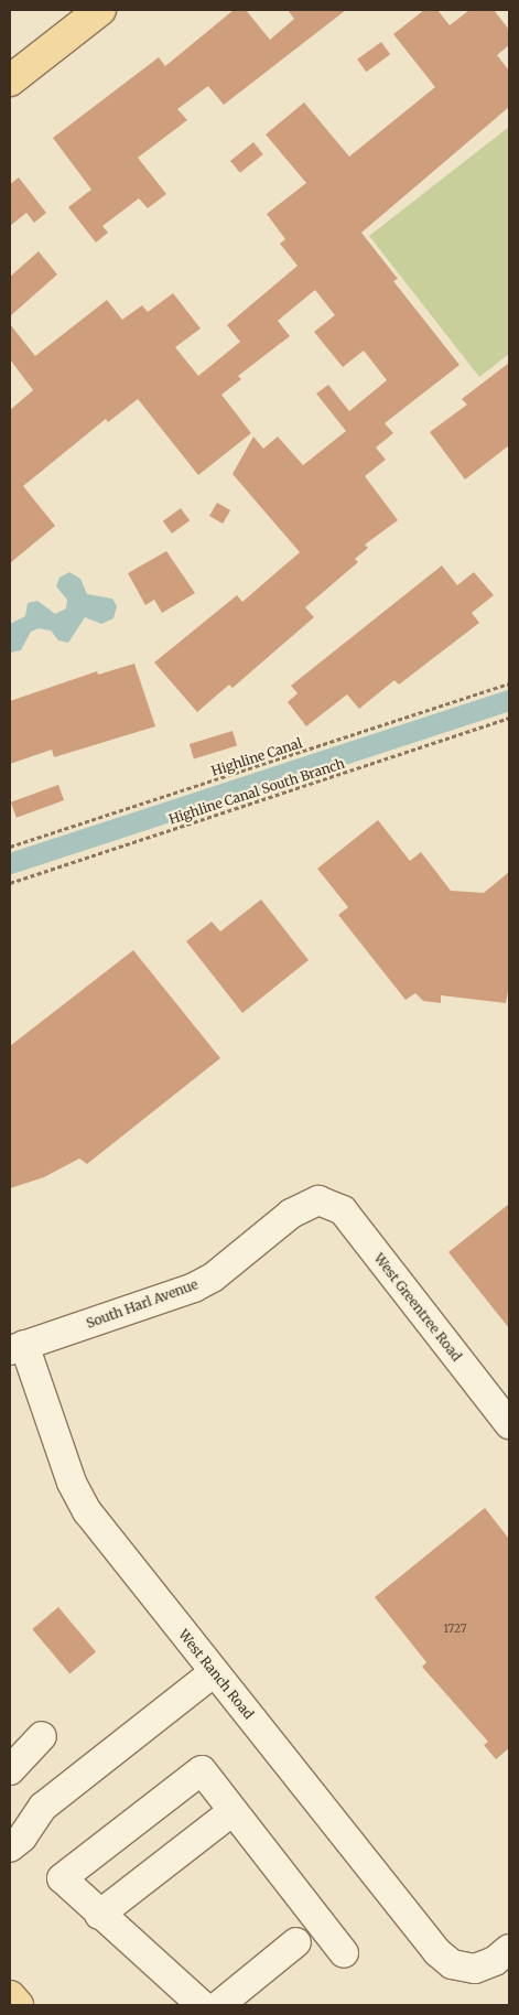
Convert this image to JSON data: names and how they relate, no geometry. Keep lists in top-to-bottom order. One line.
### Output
{"streets":{"street":["South Harl Avenue","West Greentree Road","West Ranch Road"],"path":["Highline Canal","Highline Canal South Branch"]},"crossings":[["South Harl Avenue","West Greentree Road"],["South Harl Avenue","West Ranch Road"]],"house_numbers":["1727"]}
